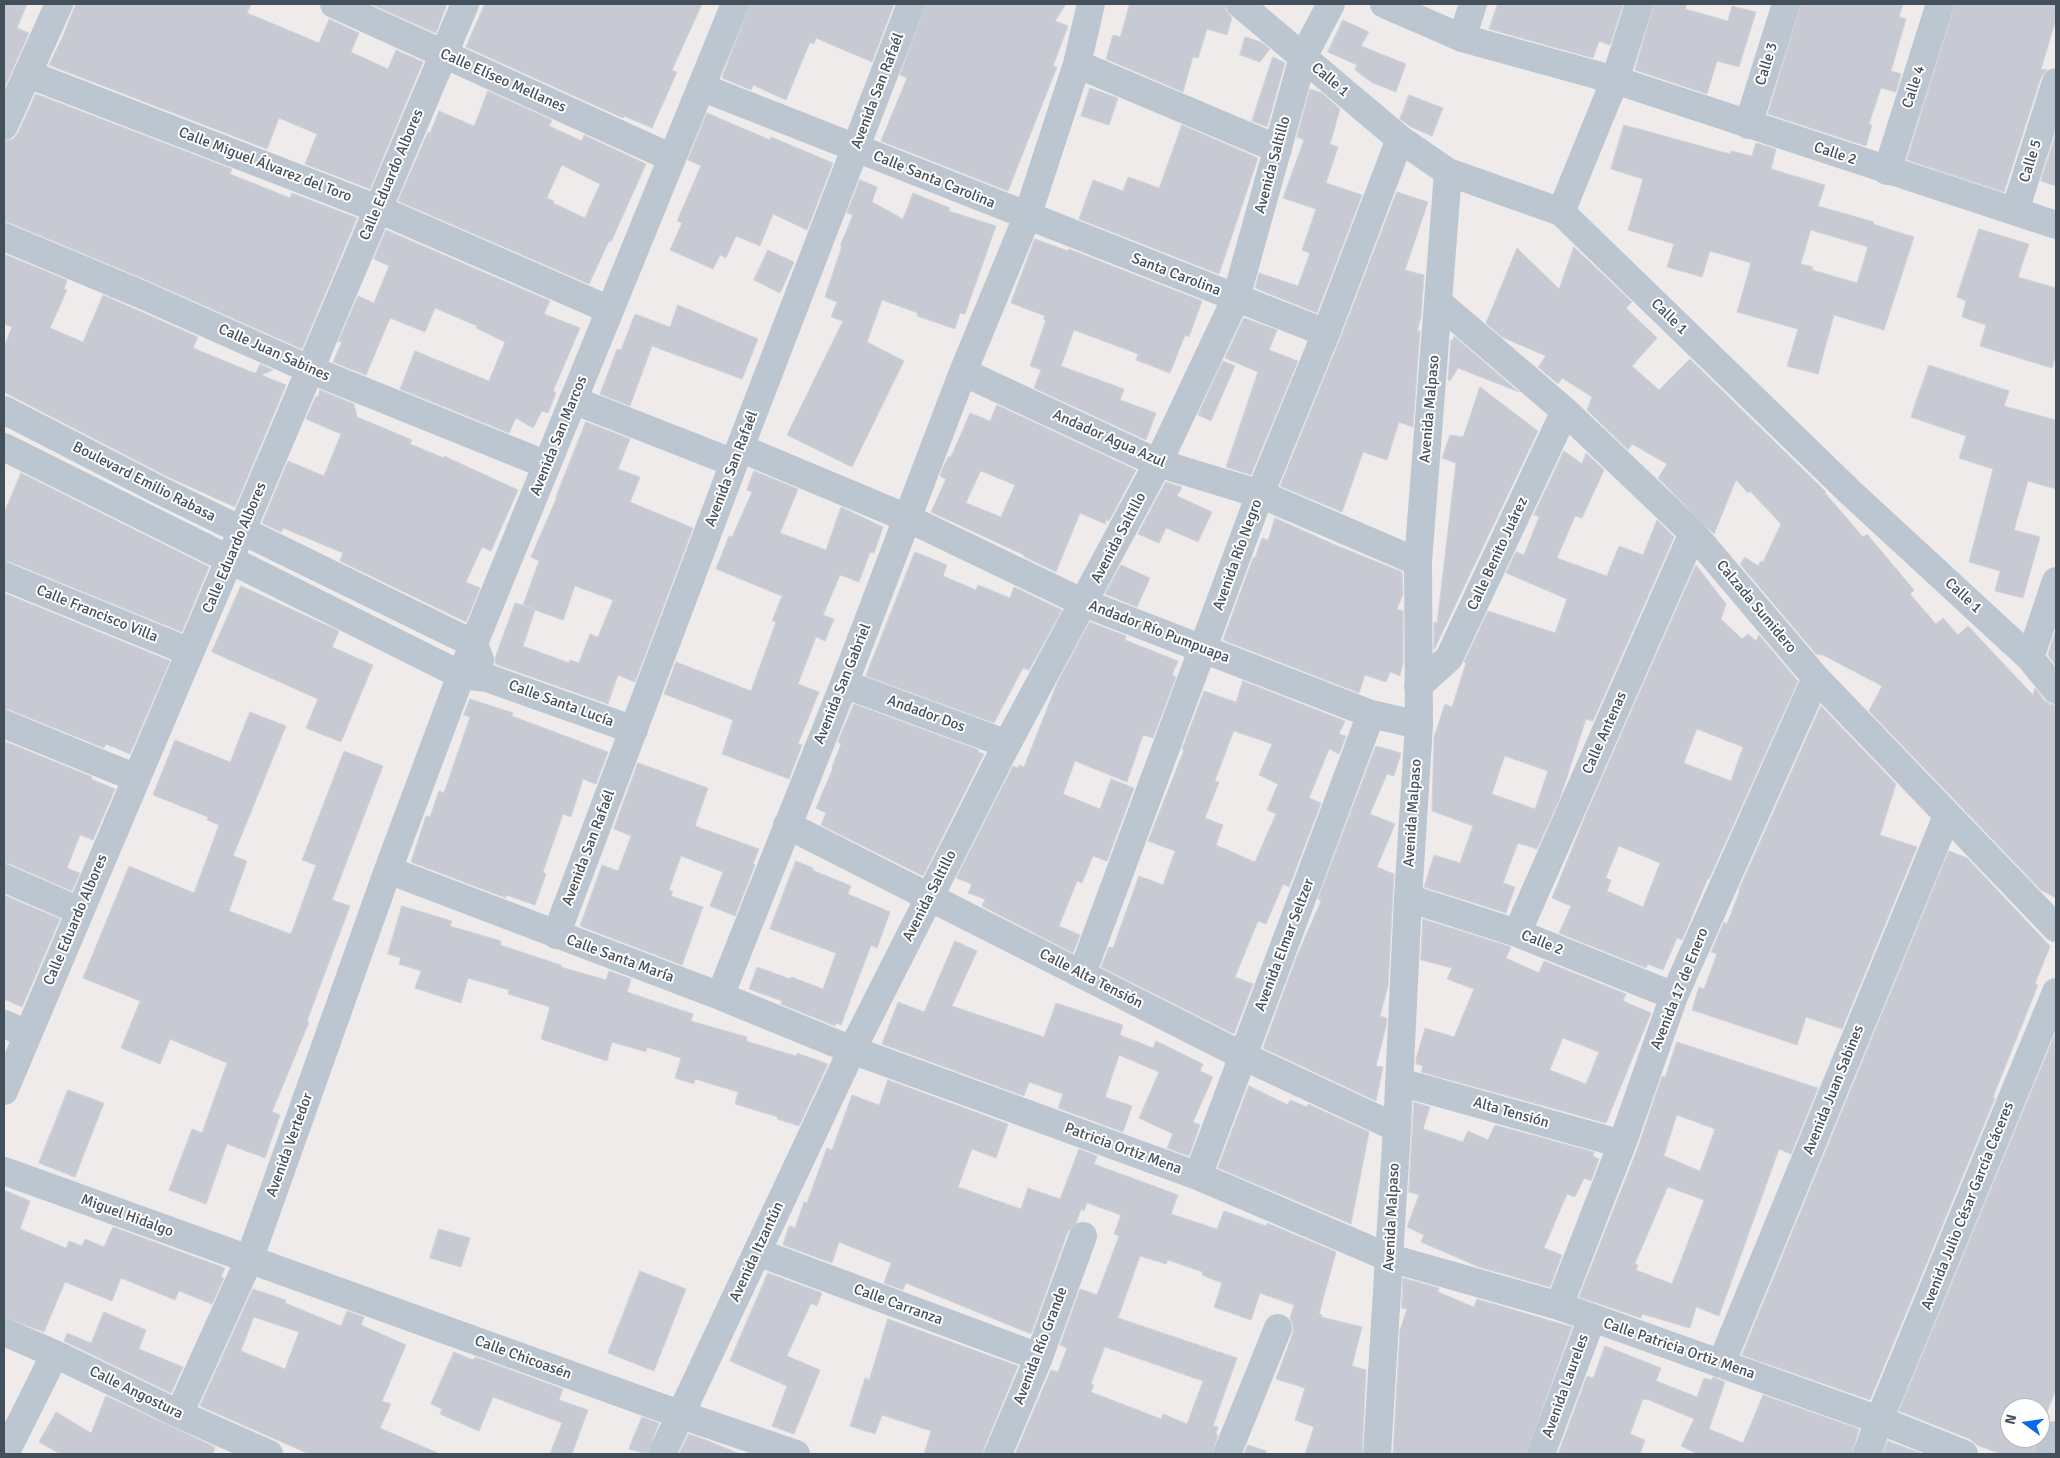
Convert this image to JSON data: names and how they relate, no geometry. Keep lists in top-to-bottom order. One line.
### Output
{"streets":{"street":["Calle 3","Calle 1","Calle Elíseo Mellanes","Calle 4","Avenida San Rafaél","Calle 2","Calle 5","Calle Miguel Álvarez del Toro","Avenida Saltillo","Calle Eduardo Albores","Calle Santa Carolina","Santa Carolina","Calle Juan Sabines","Avenida Malpaso","Avenida San Marcos","Andador Agua Azul","Boulevard Emilio Rabasa","Calle Benito Juárez","Avenida Río Negro","Calzada Sumidero","Calle Francisco Villa","Andador Río Pumpuapa","Avenida San Gabriel","Calle Santa Lucía","Andador Dos","Calle Antenas","Avenida Elmar Seltzer","Calle Santa María","Calle Alta Tensión","Avenida 17 de Enero","Avenida Juan Sabines","Alta Tensión","Avenida Vertedor","Patricia Ortiz Mena","Avenida Julio César García Cáceres","Miguel Hidalgo","Avenida Itzantún","Calle Carranza","Avenida Río Grande","Calle Patricia Ortiz Mena","Calle Chicoasén","Avenida Laureles","Calle Angostura"]},"crossings":[["Calle 3","Calle 2"],["Calle 1","Avenida Saltillo"],["Calle 1","Avenida Malpaso"],["Calle 1","Avenida Río Negro"],["Calle Elíseo Mellanes","Calle Eduardo Albores"],["Calle Elíseo Mellanes","Avenida San Marcos"],["Calle 4","Calle 2"],["Avenida San Rafaél","Calle Santa Carolina"],["Avenida San Rafaél","Andador Río Pumpuapa"],["Avenida San Rafaél","Calle Santa Lucía"],["Avenida San Rafaél","Calle Santa María"],["Calle 2","Calle 5"],["Calle 2","Avenida Malpaso"],["Calle 2","Calle Antenas"],["Calle 2","Avenida 17 de Enero"],["Calle Miguel Álvarez del Toro","Calle Eduardo Albores"],["Calle Miguel Álvarez del Toro","Avenida San Marcos"],["Avenida Saltillo","Santa Carolina"],["Avenida Saltillo","Andador Agua Azul"],["Avenida Saltillo","Andador Río Pumpuapa"],["Avenida Saltillo","Andador Dos"],["Avenida Saltillo","Calle Santa María"],["Avenida Saltillo","Calle Alta Tensión"],["Avenida Saltillo","Patricia Ortiz Mena"],["Avenida Saltillo","Avenida Itzantún"],["Calle Eduardo Albores","Calle Juan Sabines"],["Calle Eduardo Albores","Boulevard Emilio Rabasa"],["Calle Eduardo Albores","Calle Francisco Villa"],["Calle Santa Carolina","Santa Carolina"],["Calle Santa Carolina","Avenida San Marcos"],["Santa Carolina","Avenida Río Negro"],["Calle Juan Sabines","Avenida San Marcos"],["Avenida Malpaso","Andador Agua Azul"],["Avenida Malpaso","Calle Benito Juárez"],["Avenida Malpaso","Calzada Sumidero"],["Avenida Malpaso","Andador Río Pumpuapa"],["Avenida Malpaso","Calle Alta Tensión"],["Avenida Malpaso","Alta Tensión"],["Avenida Malpaso","Patricia Ortiz Mena"],["Avenida Malpaso","Calle Patricia Ortiz Mena"],["Avenida San Marcos","Boulevard Emilio Rabasa"],["Avenida San Marcos","Andador Río Pumpuapa"],["Avenida San Marcos","Calle Santa Lucía"],["Avenida San Marcos","Calle Santa María"],["Avenida San Marcos","Avenida Vertedor"],["Andador Agua Azul","Avenida Río Negro"],["Andador Agua Azul","Avenida San Gabriel"],["Boulevard Emilio Rabasa","Calle Santa Lucía"],["Calle Benito Juárez","Calzada Sumidero"],["Avenida Río Negro","Andador Río Pumpuapa"],["Avenida Río Negro","Calle Alta Tensión"],["Calzada Sumidero","Calle Antenas"],["Calzada Sumidero","Avenida 17 de Enero"],["Calzada Sumidero","Avenida Juan Sabines"],["Andador Río Pumpuapa","Avenida San Gabriel"],["Andador Río Pumpuapa","Avenida Elmar Seltzer"],["Avenida San Gabriel","Andador Dos"],["Avenida San Gabriel","Calle Santa María"],["Avenida San Gabriel","Calle Alta Tensión"],["Avenida Elmar Seltzer","Calle Alta Tensión"],["Avenida Elmar Seltzer","Patricia Ortiz Mena"],["Calle Santa María","Avenida Vertedor"],["Calle Santa María","Patricia Ortiz Mena"],["Calle Santa María","Avenida Itzantún"],["Avenida 17 de Enero","Alta Tensión"],["Avenida 17 de Enero","Calle Patricia Ortiz Mena"],["Avenida Juan Sabines","Calle Patricia Ortiz Mena"],["Avenida Vertedor","Miguel Hidalgo"],["Avenida Vertedor","Calle Chicoasén"],["Avenida Vertedor","Calle Angostura"],["Patricia Ortiz Mena","Avenida Itzantún"],["Patricia Ortiz Mena","Calle Patricia Ortiz Mena"],["Avenida Julio César García Cáceres","Calle Patricia Ortiz Mena"],["Miguel Hidalgo","Calle Chicoasén"],["Avenida Itzantún","Calle Carranza"],["Avenida Itzantún","Calle Chicoasén"],["Calle Carranza","Avenida Río Grande"],["Calle Patricia Ortiz Mena","Avenida Laureles"]],"north":"left"}
